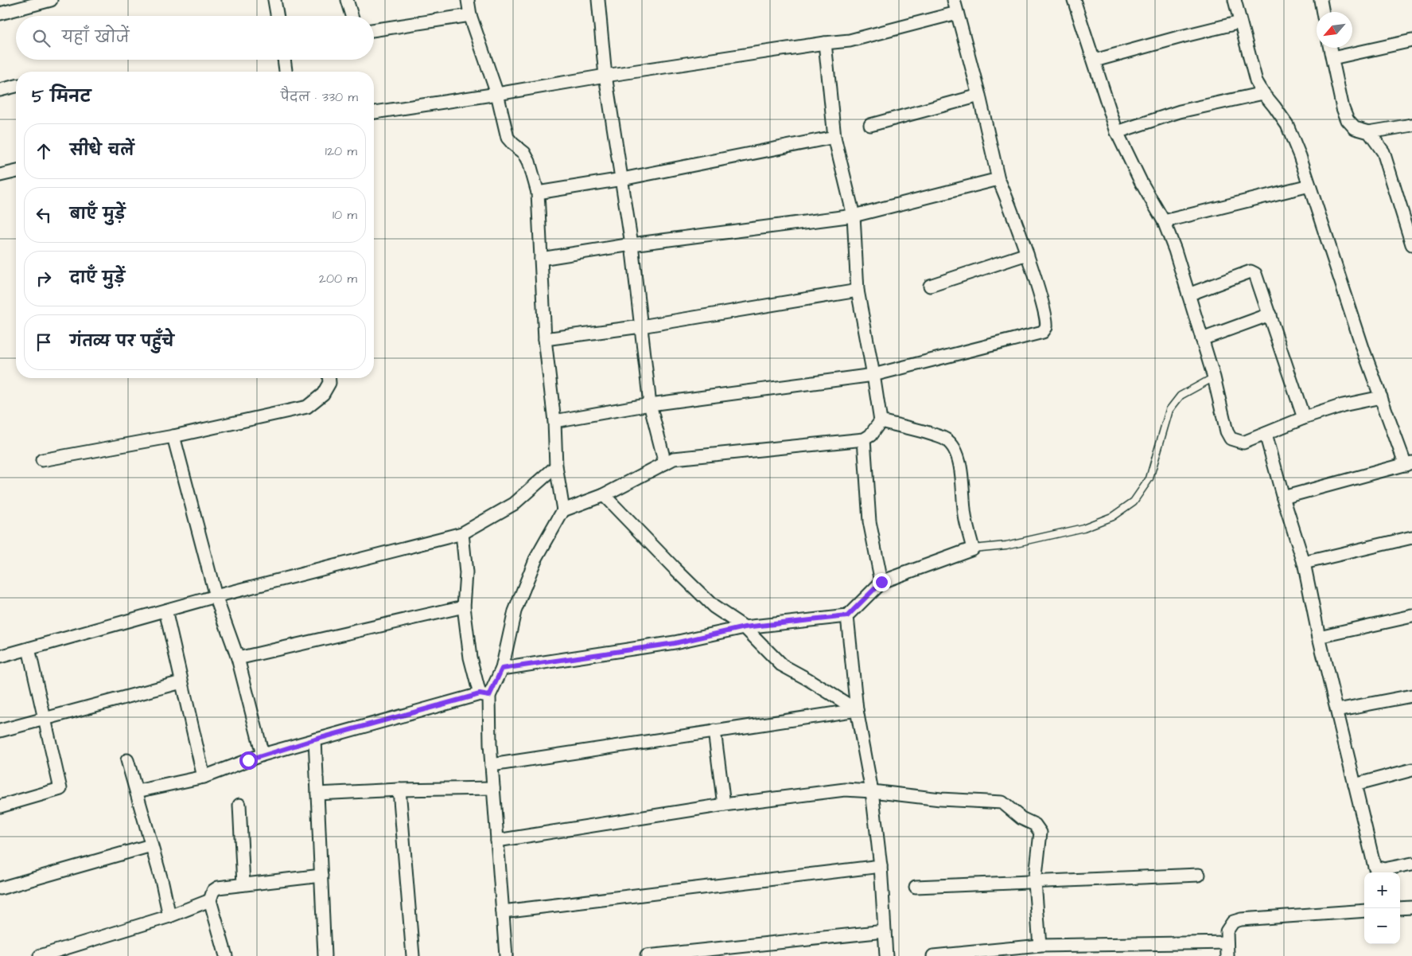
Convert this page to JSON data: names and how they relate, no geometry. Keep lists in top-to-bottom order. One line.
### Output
{"north":"bottom left","page":{"search":"यहाँ खोजें","heading":["5 मिनट","पैदल · 330 m"],"list":[["सीधे चलें","120 m"],["बाएँ मुड़ें","10 m"],["दाएँ मुड़ें","200 m"],"गंतव्य पर पहुँचे"],"map_buttons":["+","−"]}}
